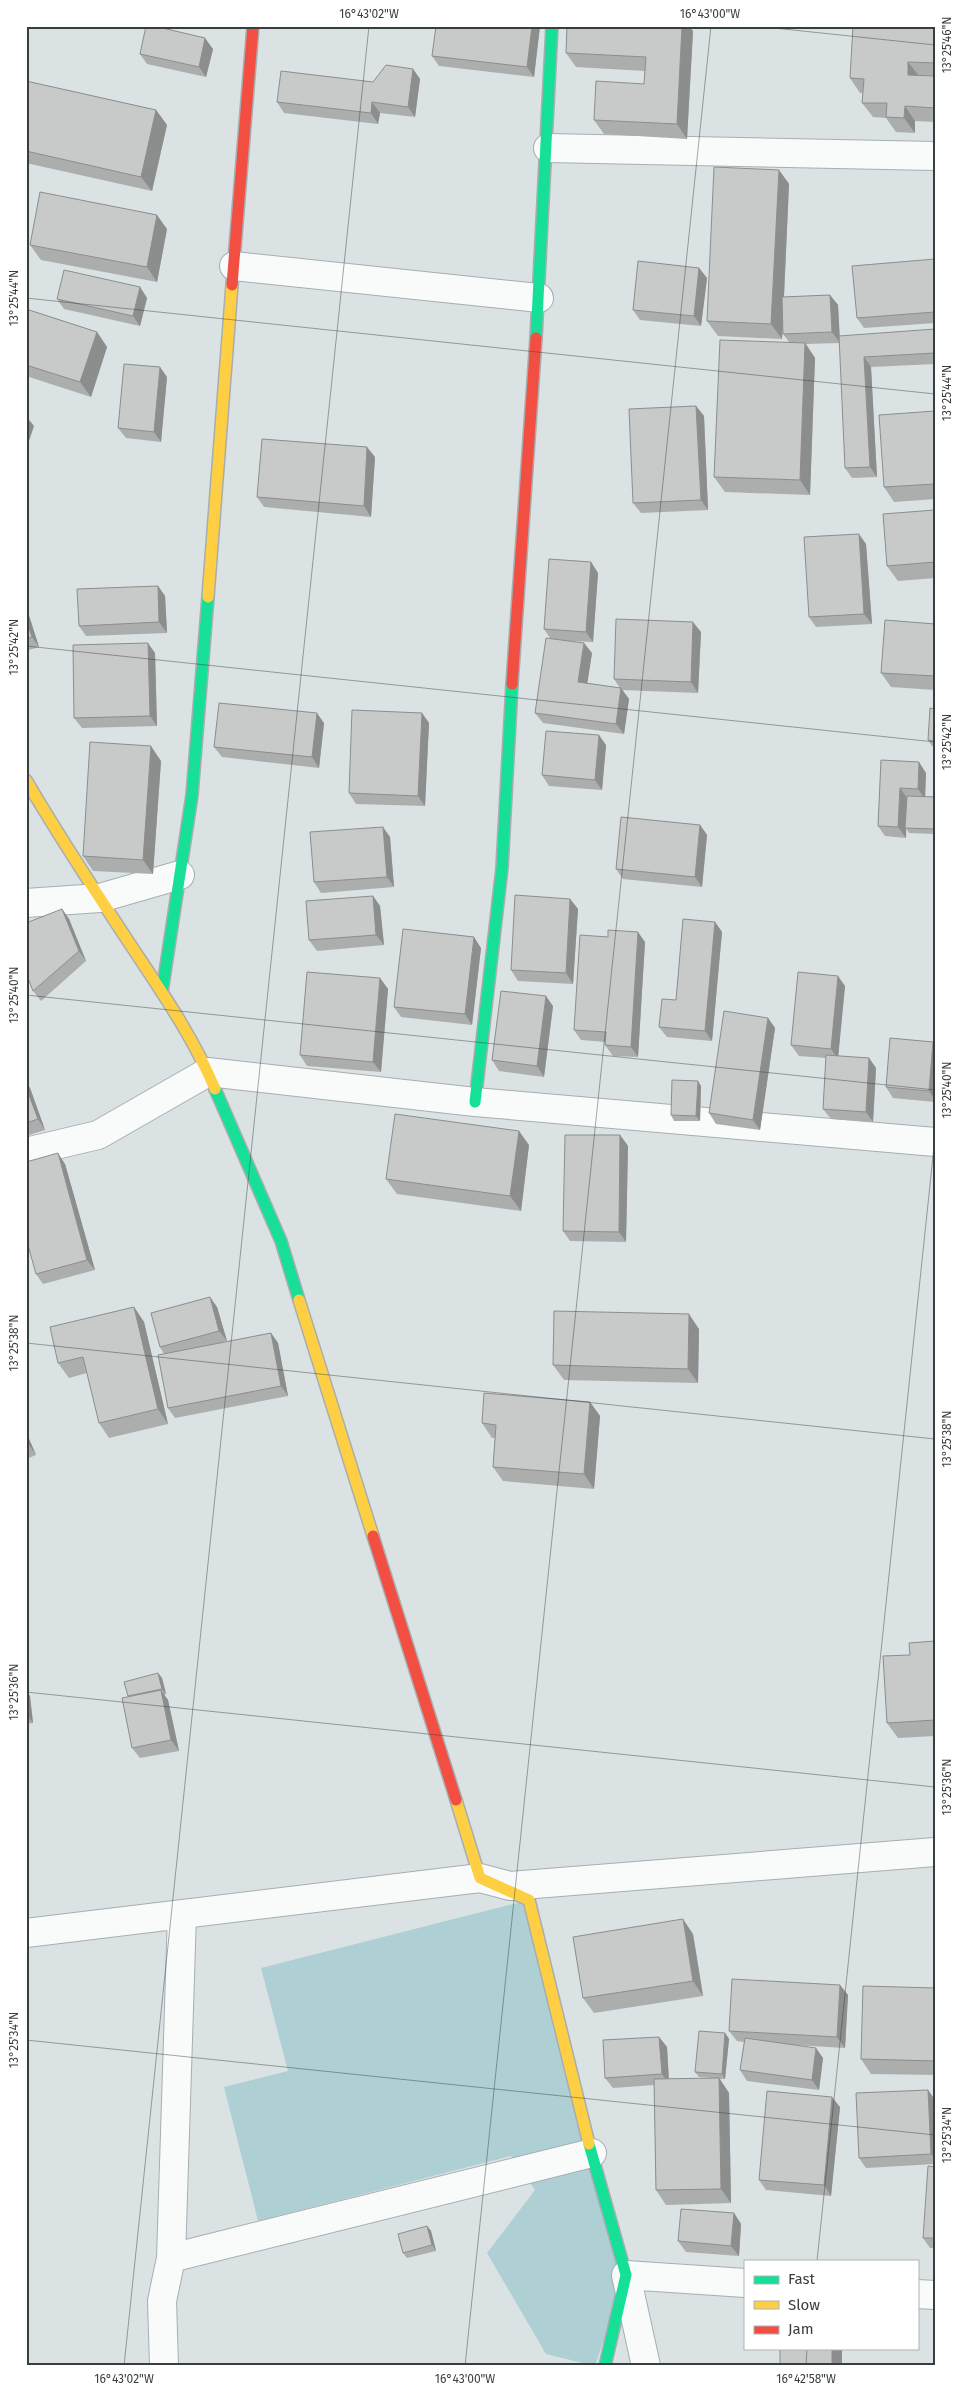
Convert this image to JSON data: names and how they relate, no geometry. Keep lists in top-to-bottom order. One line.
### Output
{"legend":["Fast","Slow","Jam"],"coordinates":["16°43'02\"W","16°43'00\"W","13°25'46\"N","13°25'44\"N","13°25'42\"N","13°25'40\"N","13°25'38\"N","13°25'36\"N","13°25'34\"N","16°42'58\"W"]}
